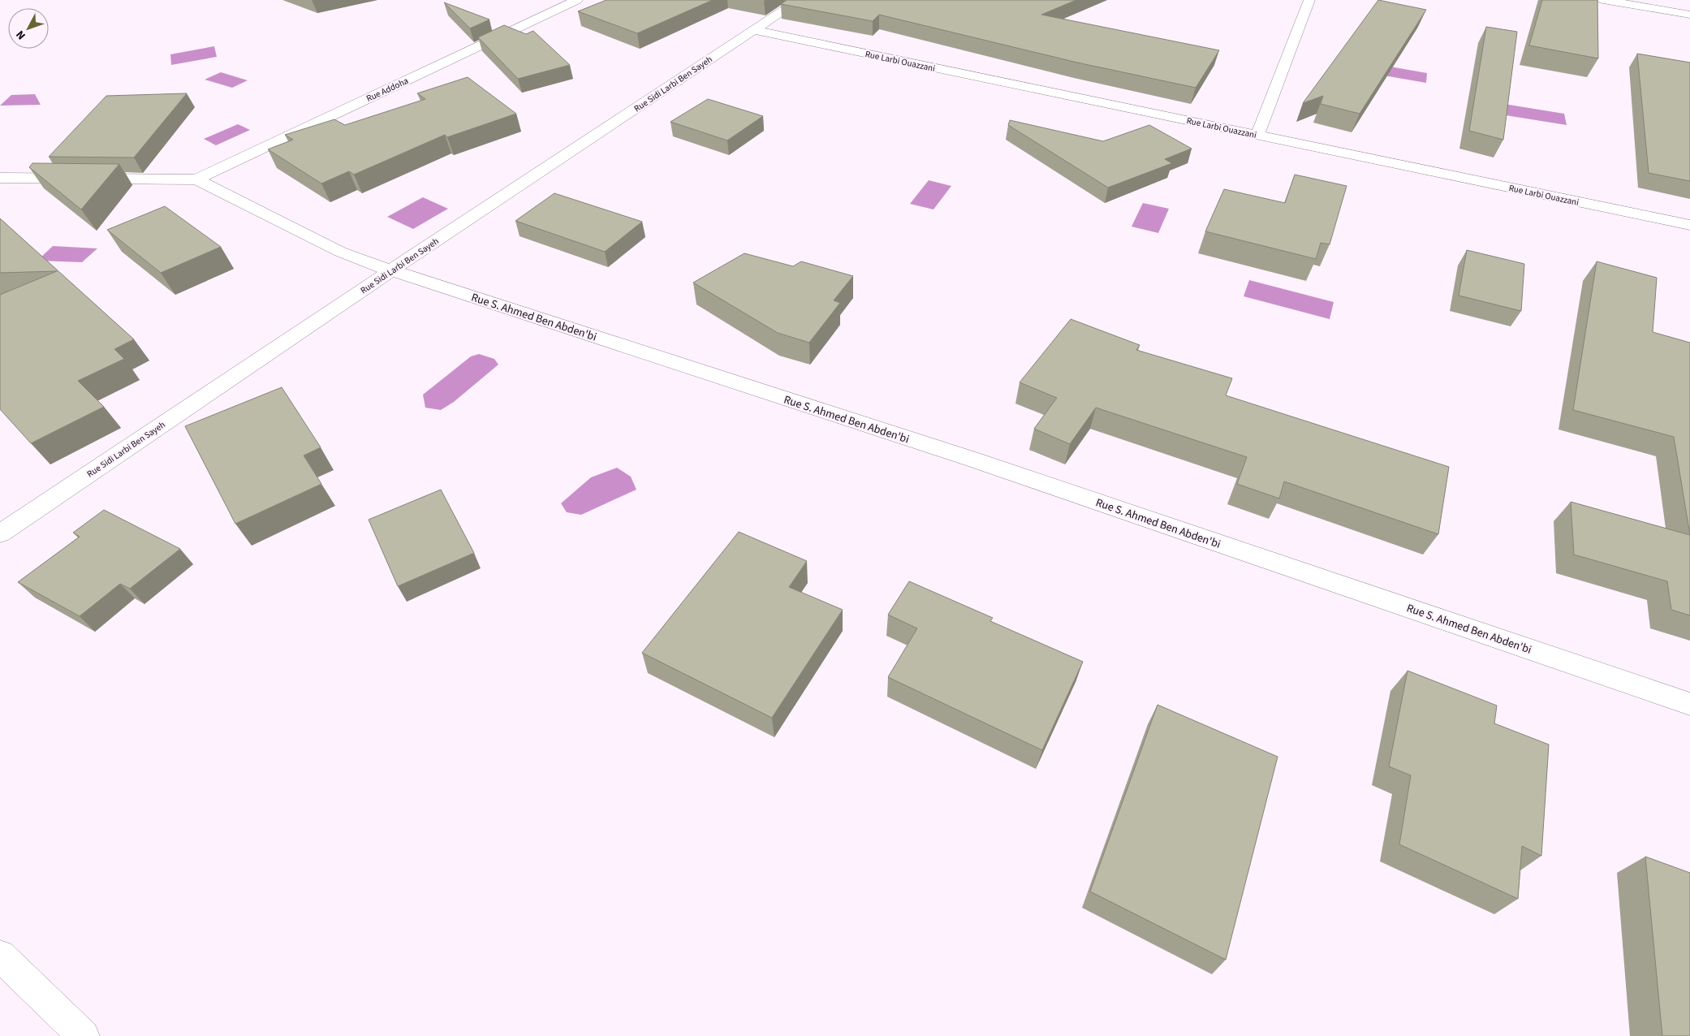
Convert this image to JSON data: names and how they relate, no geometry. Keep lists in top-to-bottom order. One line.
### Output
{"streets":{"street":["Rue Larbi Ouazzani","Rue Sidi Larbi Ben Sayeh","Rue Addoha","Rue S. Ahmed Ben Abden'bi"]},"crossings":[["Rue Larbi Ouazzani","Rue Sidi Larbi Ben Sayeh"],["Rue Sidi Larbi Ben Sayeh","Rue S. Ahmed Ben Abden'bi"],["Rue Addoha","Rue S. Ahmed Ben Abden'bi"]],"north":"bottom left"}
